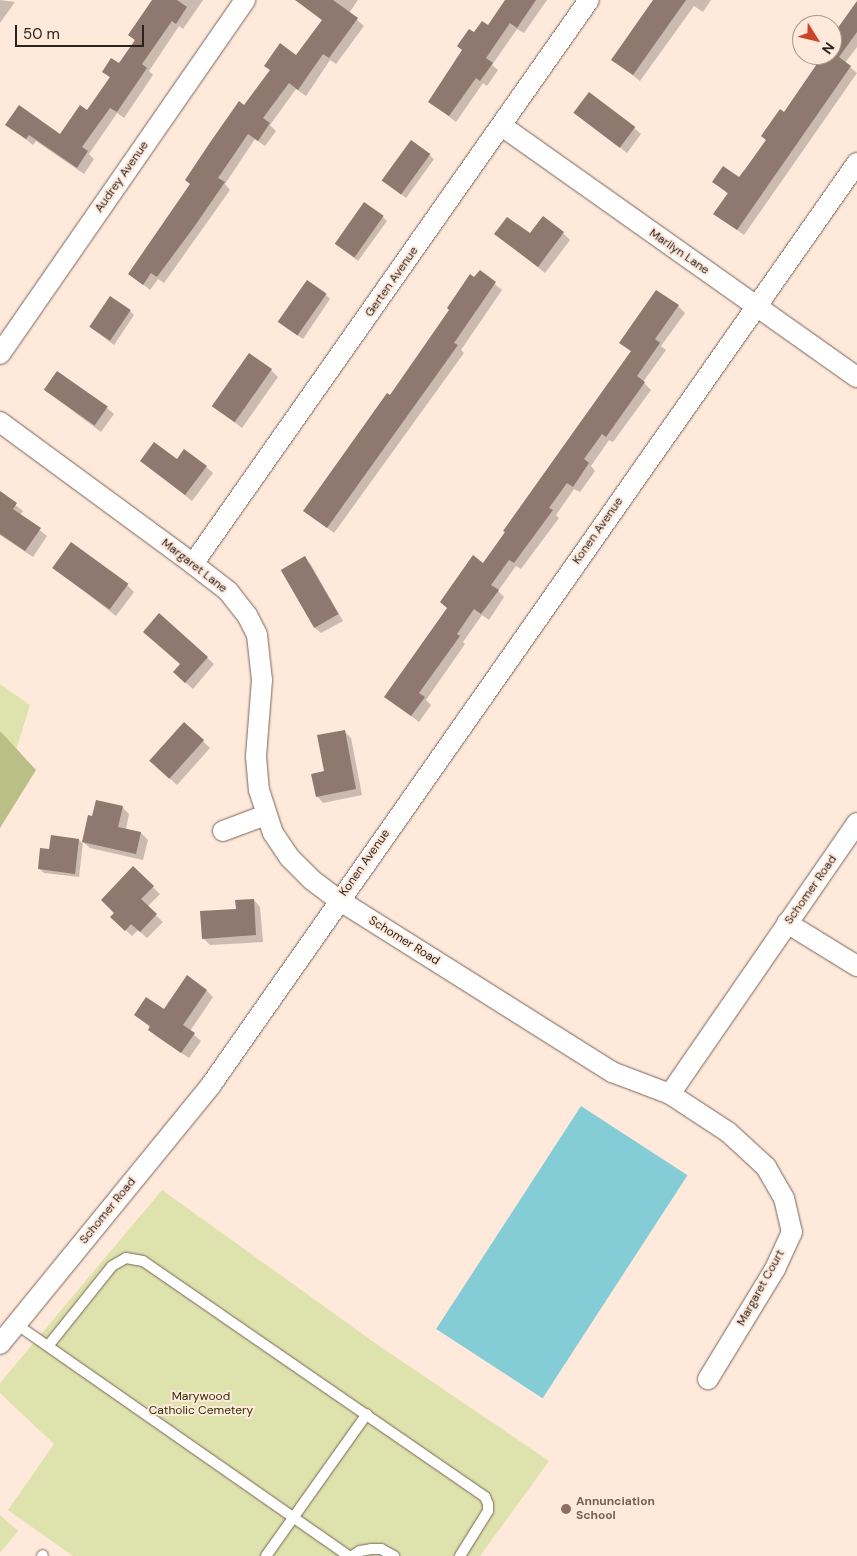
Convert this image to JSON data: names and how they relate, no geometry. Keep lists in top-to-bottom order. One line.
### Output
{"streets":{"street":["Audrey Avenue","Marilyn Lane","Gerten Avenue","Konen Avenue","Margaret Lane","Schomer Road","Margaret Court"]},"crossings":[["Marilyn Lane","Gerten Avenue"],["Marilyn Lane","Konen Avenue"],["Gerten Avenue","Margaret Lane"],["Konen Avenue","Margaret Lane"],["Konen Avenue","Schomer Road"],["Margaret Lane","Schomer Road"],["Schomer Road","Margaret Court"]],"parks":["Marywood Catholic Cemetery"],"places":["Annunciation School"],"scale_bar":"50 m","north":"bottom right"}
